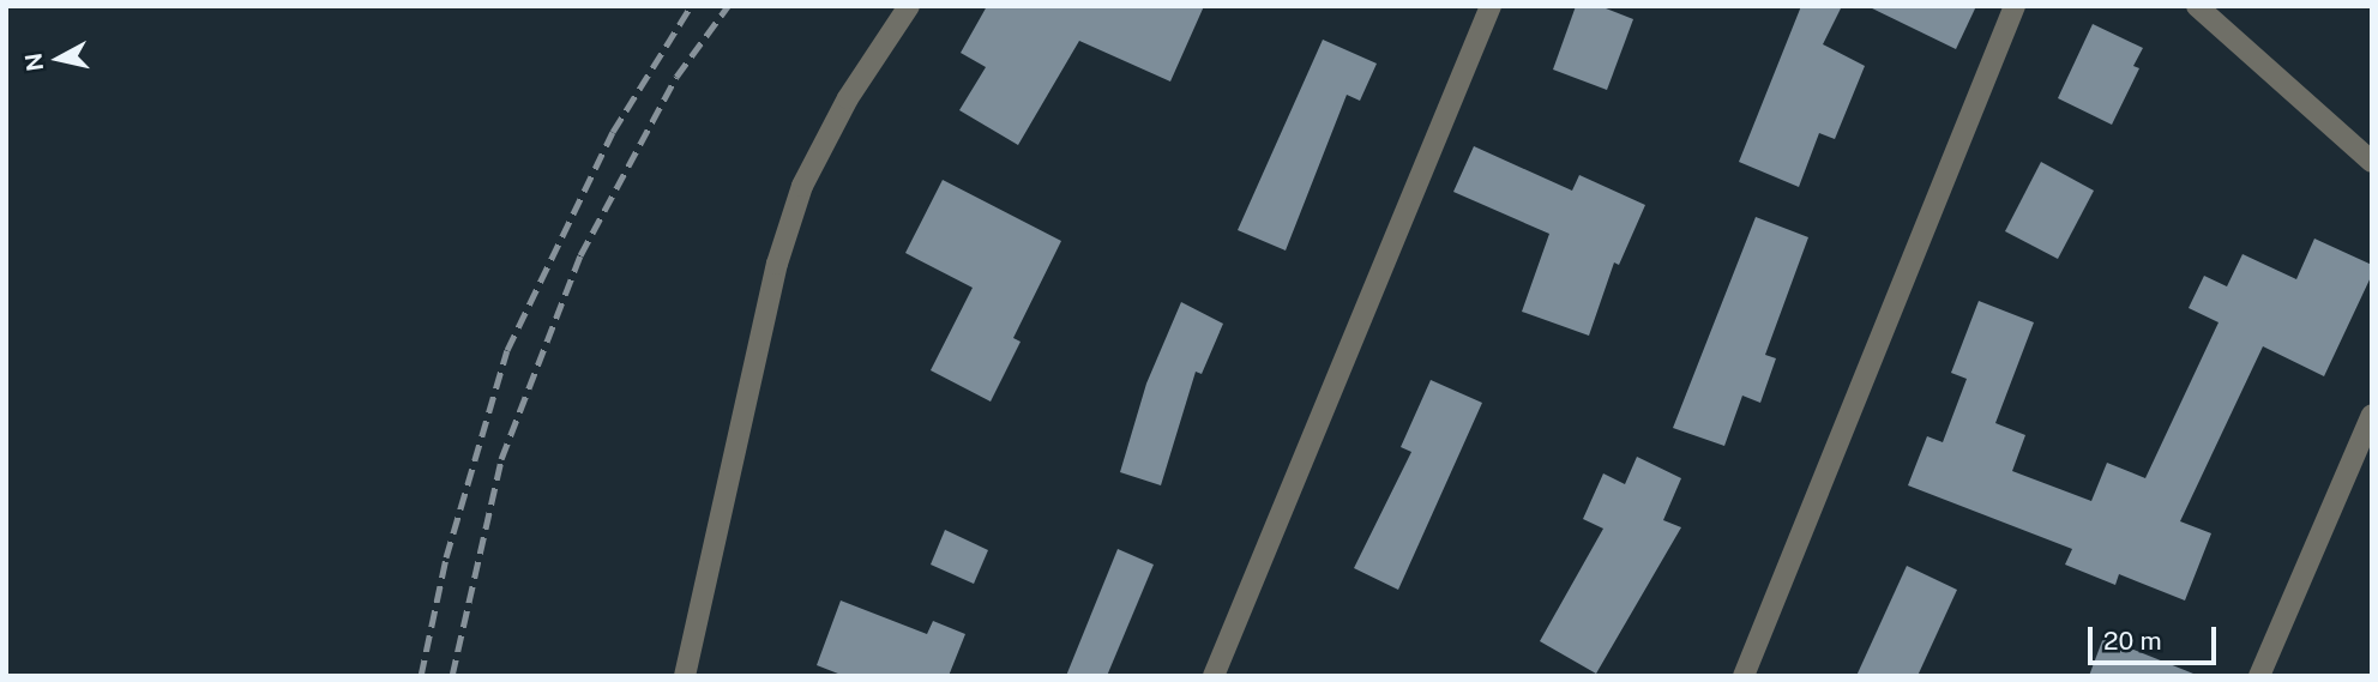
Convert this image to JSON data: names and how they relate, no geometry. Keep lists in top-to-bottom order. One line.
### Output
{"scale_bar":"20 m","north":"left"}
